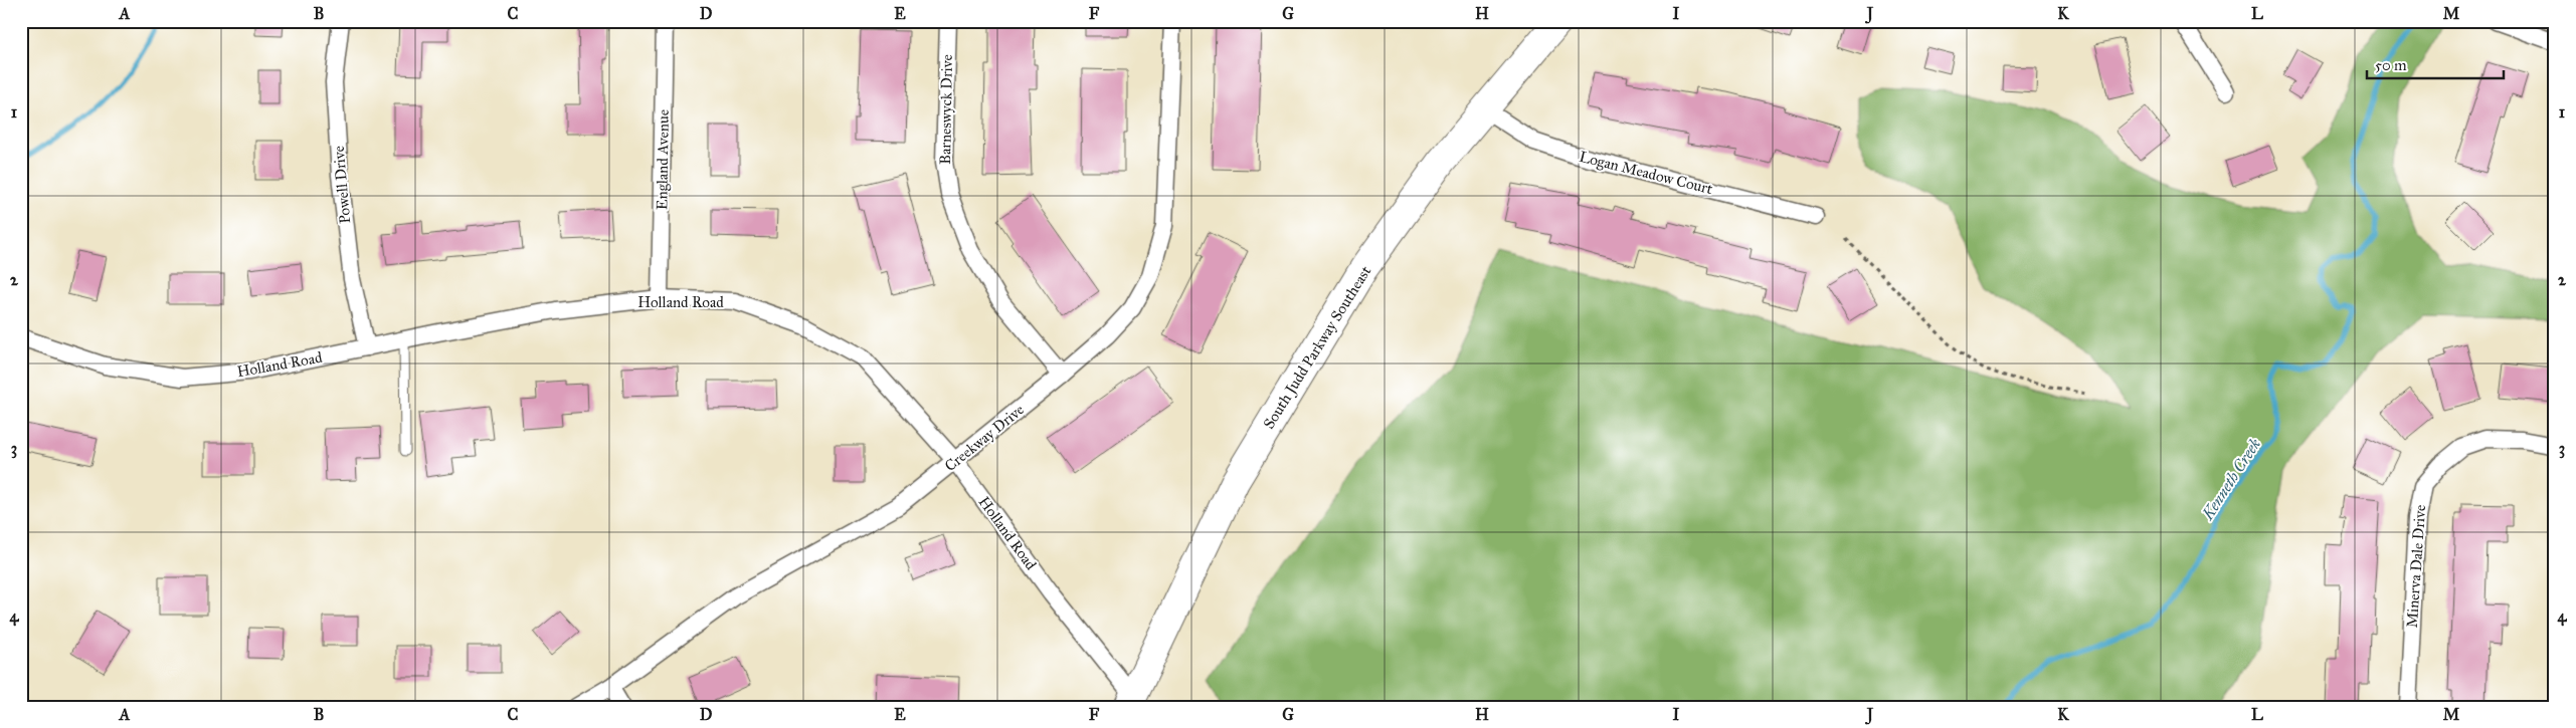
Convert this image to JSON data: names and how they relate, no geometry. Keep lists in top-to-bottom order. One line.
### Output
{"streets":{"highway":["South Judd Parkway Southeast"],"street":["Barneswyck Drive","England Avenue","Logan Meadow Court","Powell Drive","Holland Road","Creekway Drive","Minerva Dale Drive"]},"crossings":[["Barneswyck Drive","Creekway Drive"],["England Avenue","Holland Road"],["Logan Meadow Court","South Judd Parkway Southeast"],["Powell Drive","Holland Road"],["Holland Road","South Judd Parkway Southeast"],["Holland Road","Creekway Drive"]],"water":["Kenneth Creek"],"scale_bar":"50 m","grid":{"columns":["A","B","C","D","E","F","G","H","I","J","K","L","M"],"rows":["1","2","3","4"]}}
